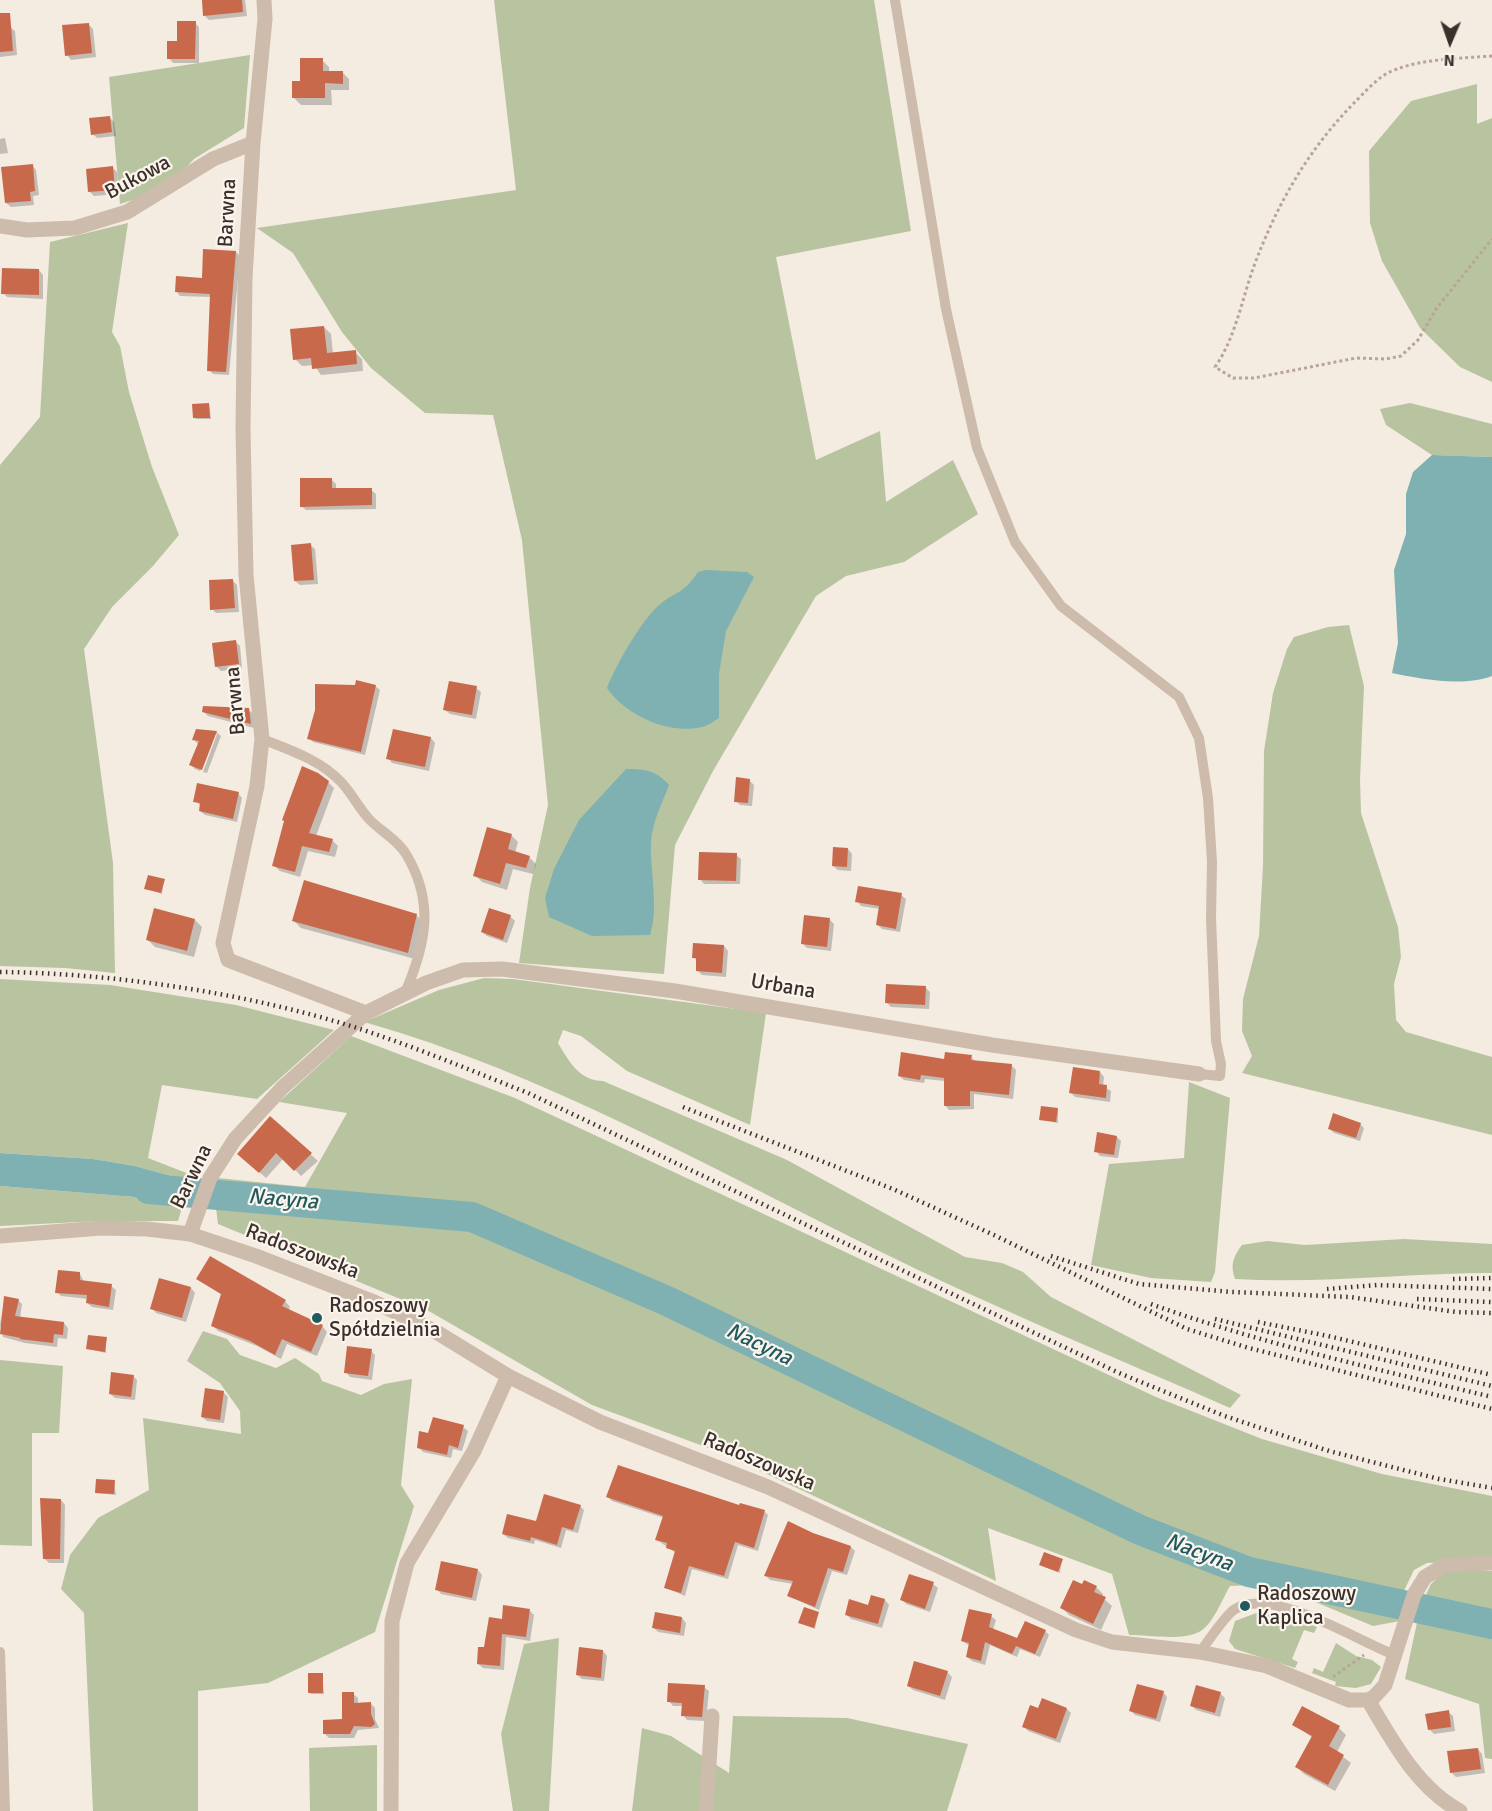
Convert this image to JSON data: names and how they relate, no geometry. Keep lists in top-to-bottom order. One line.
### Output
{"streets":{"street":["Bukowa","Barwna","Urbana","Radoszowska"]},"crossings":[["Bukowa","Barwna"],["Barwna","Urbana"],["Barwna","Radoszowska"]],"water":["Nacyna"],"places":["Radoszowy Spółdzielnia","Radoszowy Kaplica"],"north":"bottom"}
